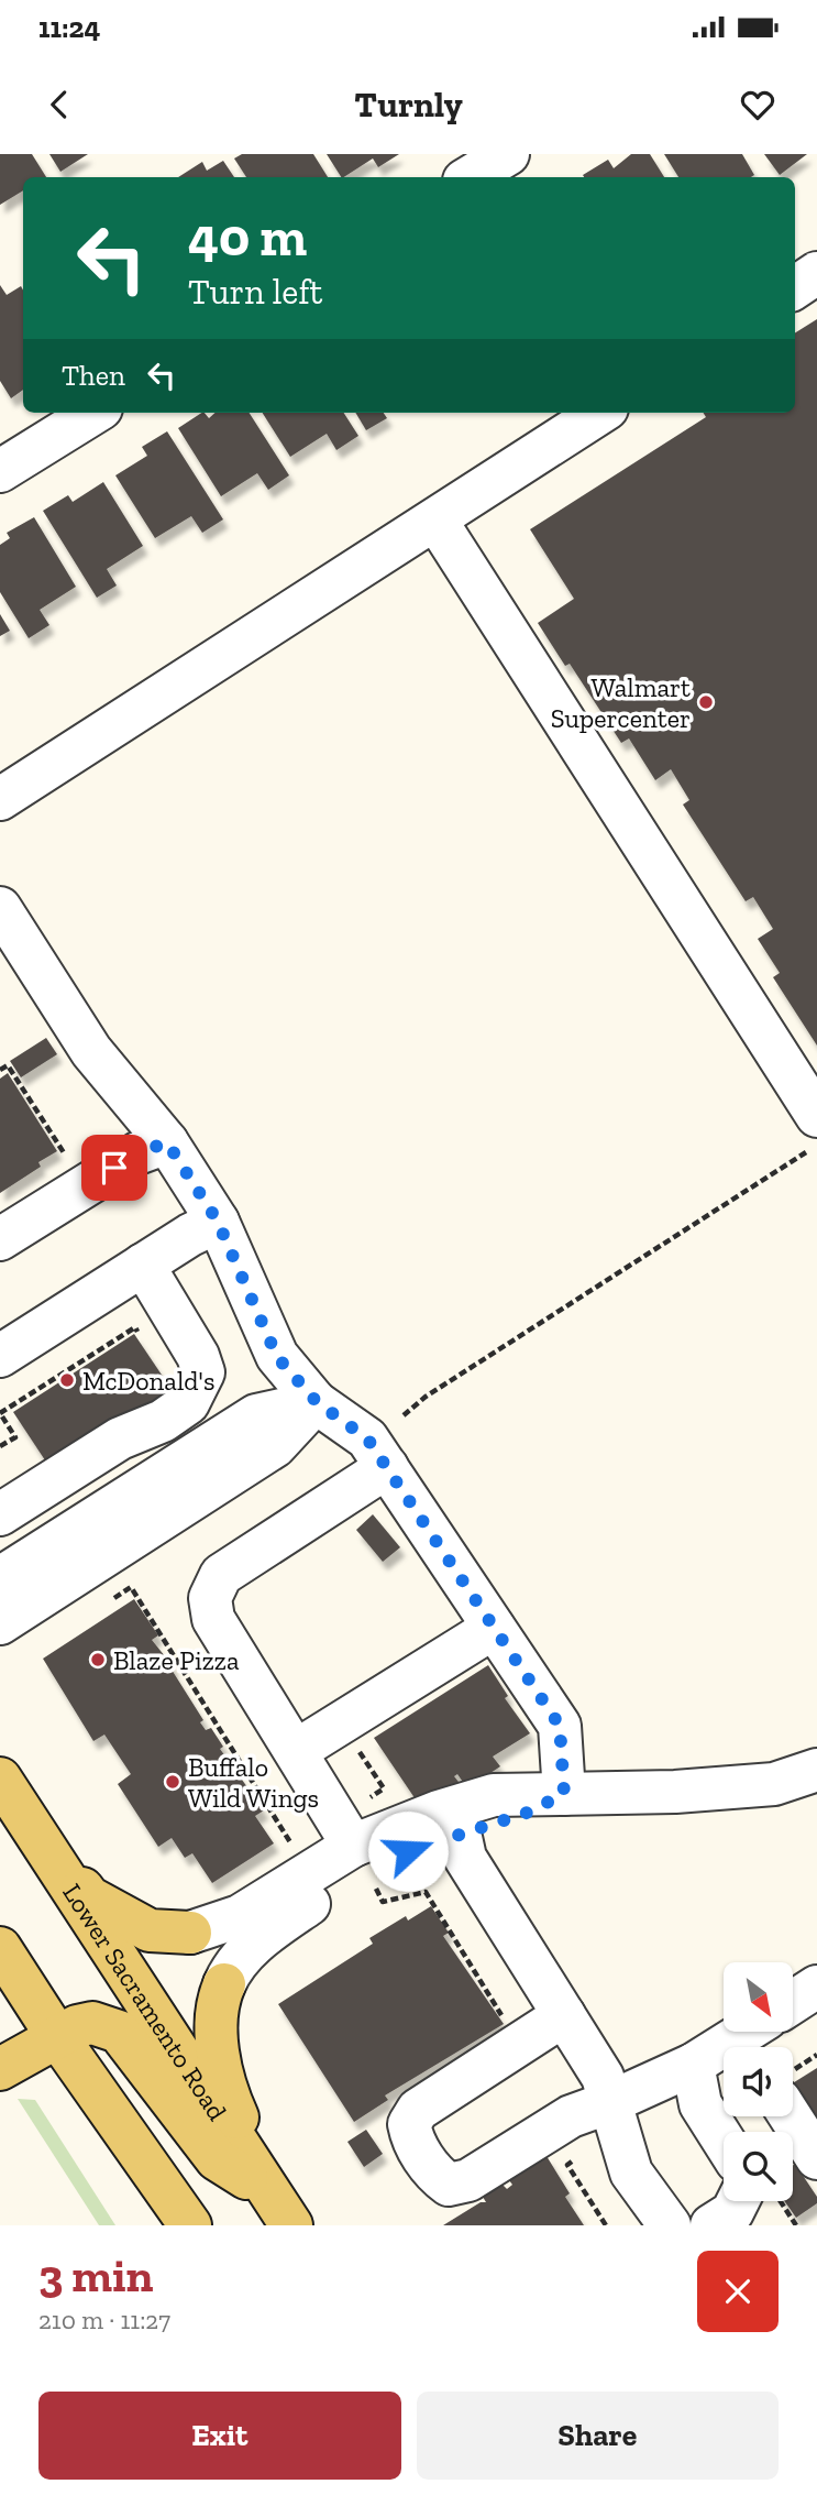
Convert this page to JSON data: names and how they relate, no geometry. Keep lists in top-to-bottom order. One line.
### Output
{"streets":{"main road":["Lower Sacramento Road"]},"places":["Walmart Supercenter","McDonald's","Blaze Pizza","Buffalo Wild Wings"],"north":"bottom right","page":{"status":"11:24","header":"Turnly","turn":["40 m","Turn left"],"then":"Then","heading":["3 min","210 m · 11:27"],"buttons":["Exit","Share"]}}
